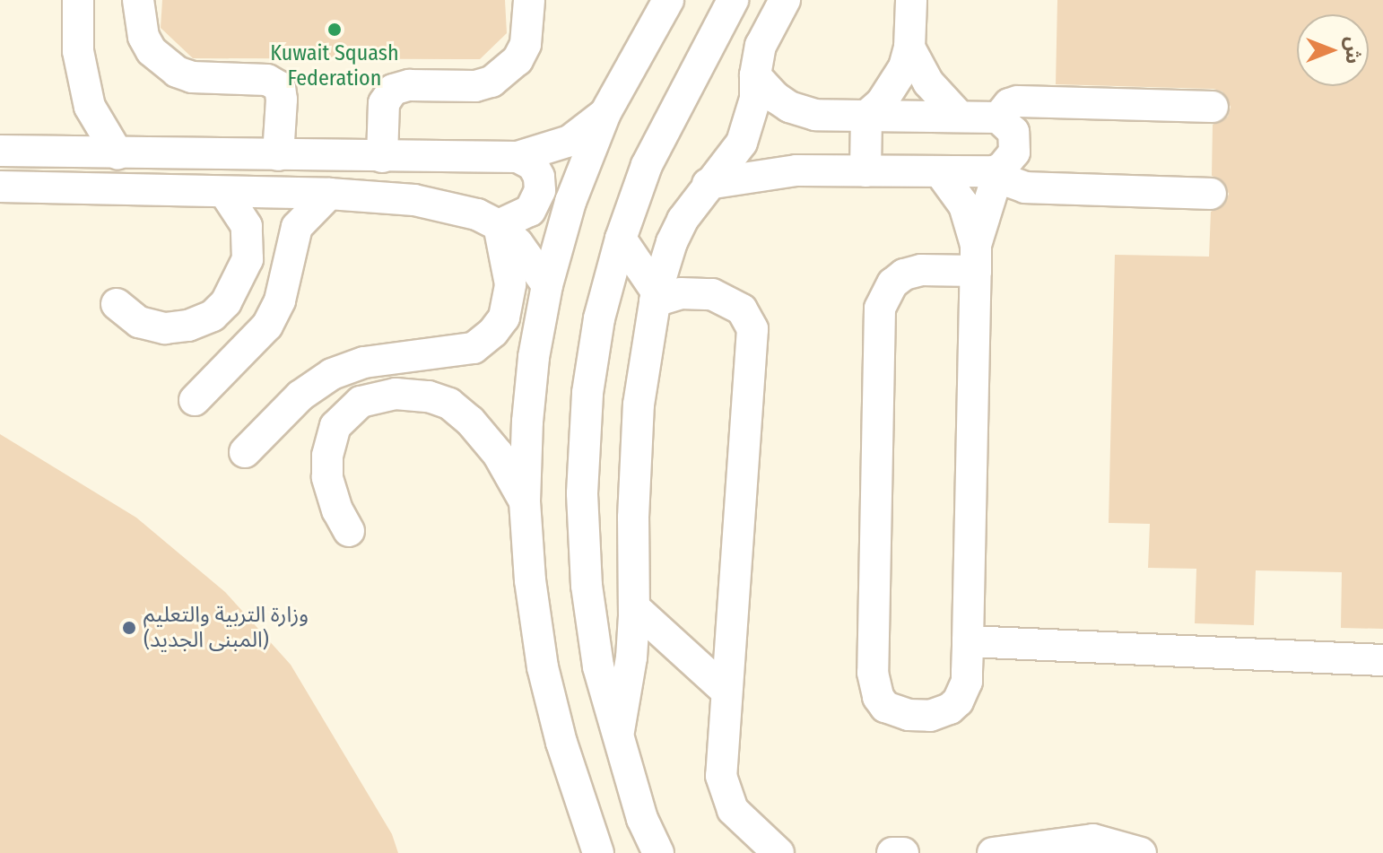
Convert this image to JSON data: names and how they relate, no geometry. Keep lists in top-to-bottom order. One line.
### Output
{"places":["Kuwait Squash Federation","وزارة التربية والتعليم (المبنى الجديد)"],"north":"right"}
